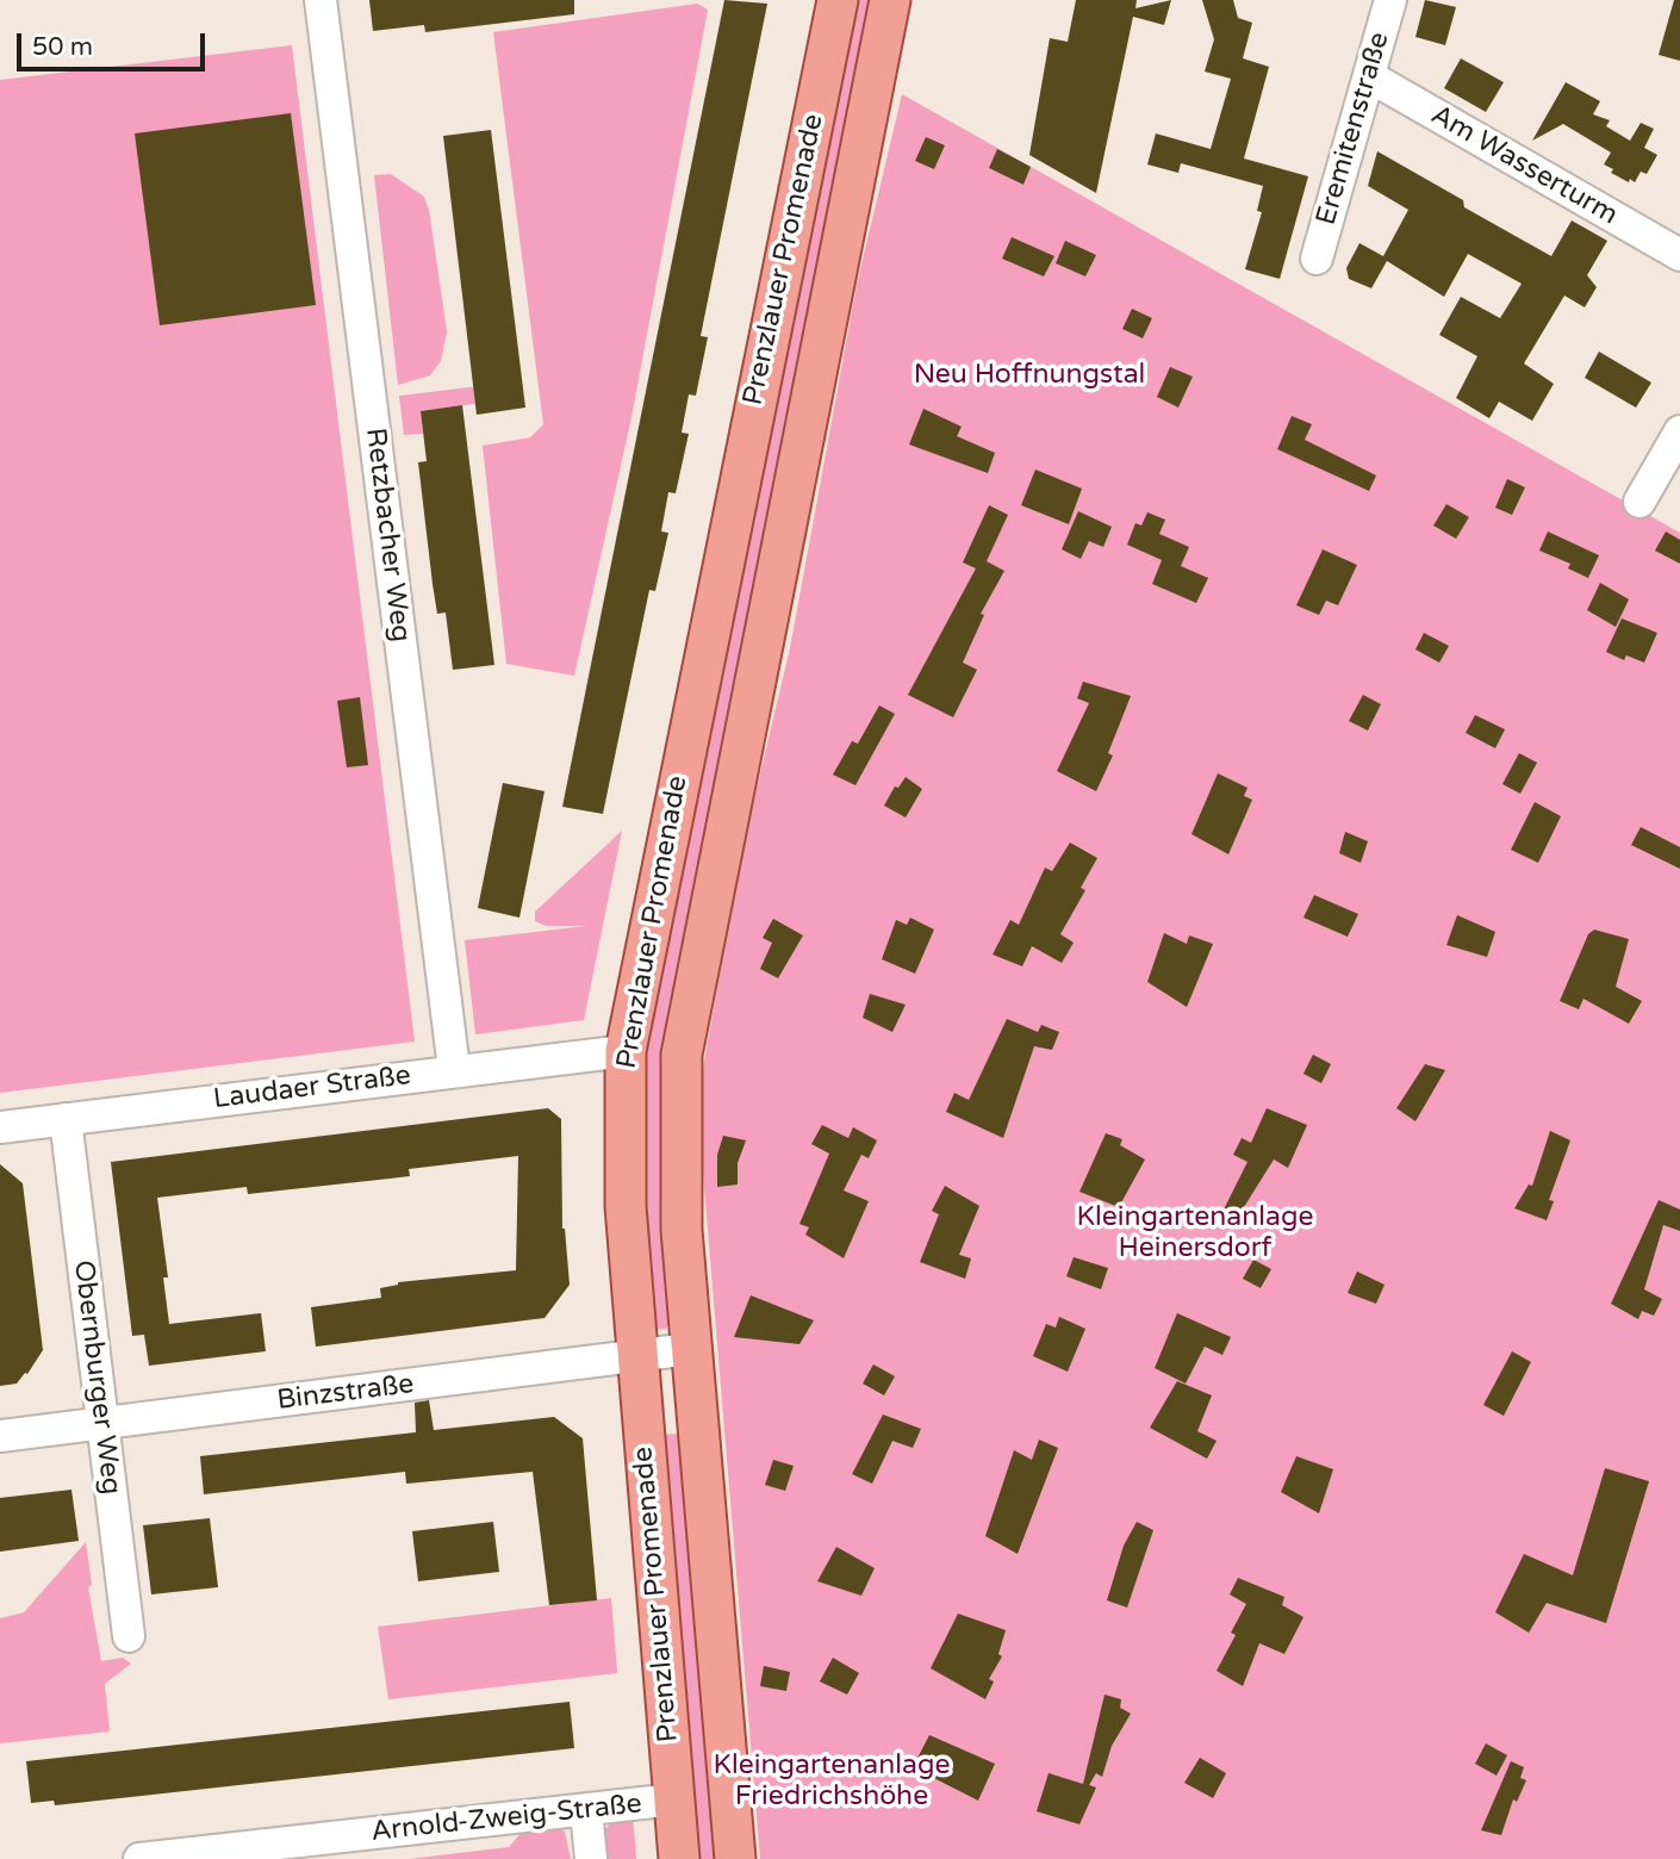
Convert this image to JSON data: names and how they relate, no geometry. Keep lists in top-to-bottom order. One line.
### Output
{"streets":{"main road":["Prenzlauer Promenade"],"street":["Eremitenstraße","Am Wasserturm","Retzbacher Weg","Laudaer Straße","Obernburger Weg","Binzstraße","Arnold-Zweig-Straße"]},"crossings":[["Eremitenstraße","Am Wasserturm"],["Prenzlauer Promenade","Laudaer Straße"],["Prenzlauer Promenade","Binzstraße"],["Prenzlauer Promenade","Arnold-Zweig-Straße"],["Retzbacher Weg","Laudaer Straße"],["Laudaer Straße","Obernburger Weg"],["Obernburger Weg","Binzstraße"]],"parks":["Neu Hoffnungstal","Kleingartenanlage Heinersdorf","Kleingartenanlage Friedrichshöhe"],"scale_bar":"50 m"}
